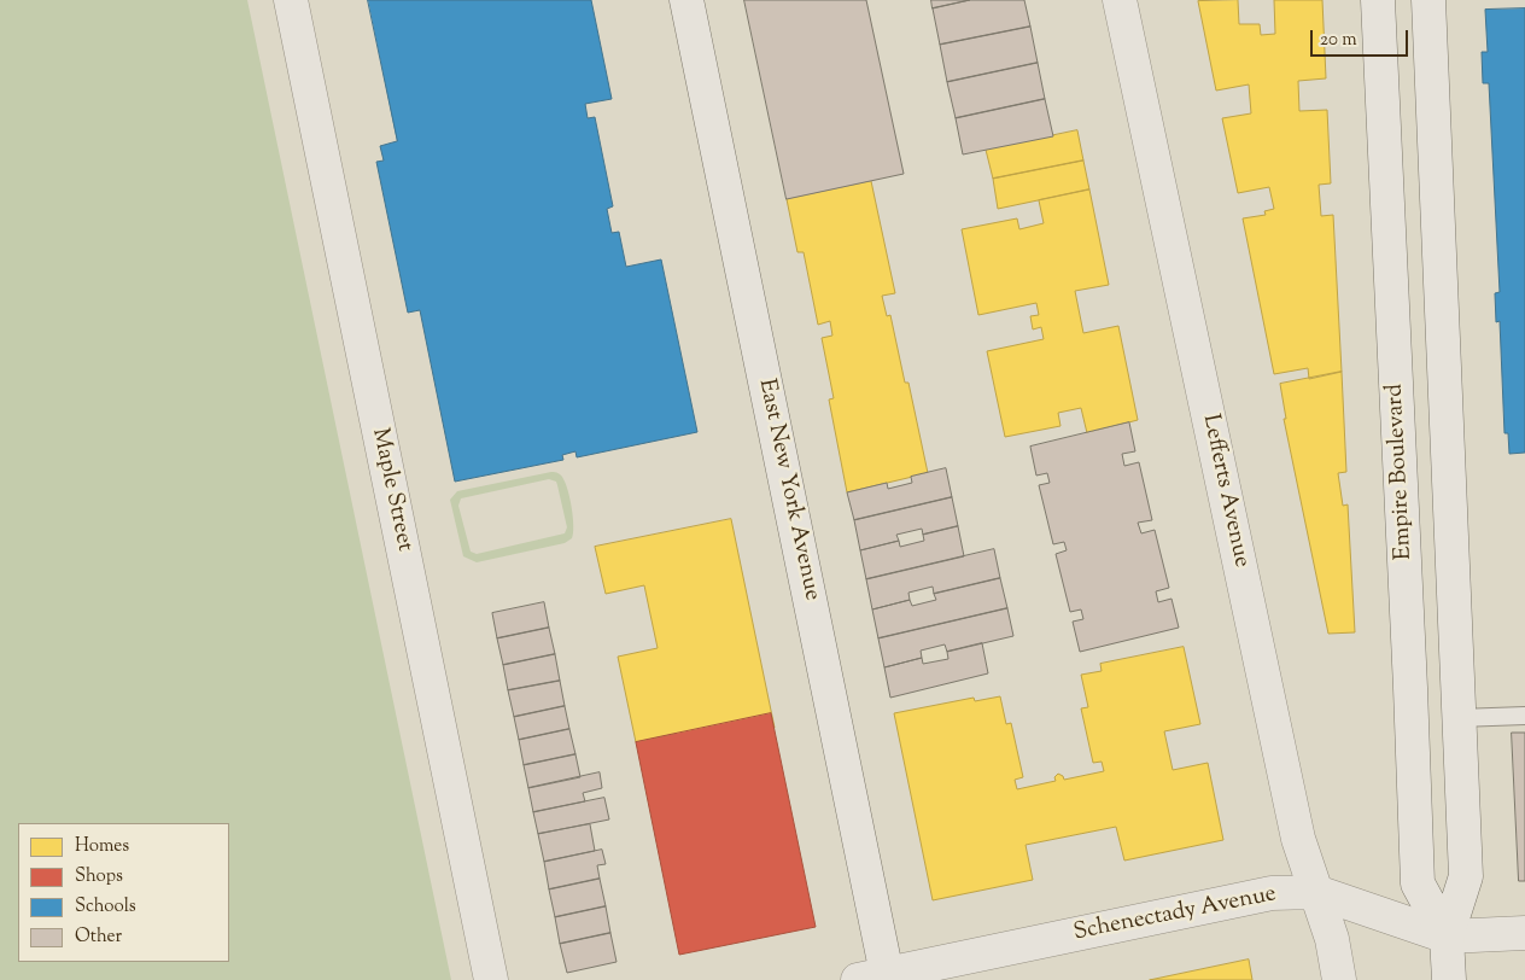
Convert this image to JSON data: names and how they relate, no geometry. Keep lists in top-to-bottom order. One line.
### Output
{"streets":{"main road":["Empire Boulevard","Maple Street","East New York Avenue","Lefferts Avenue","Schenectady Avenue"]},"crossings":[["Empire Boulevard","Schenectady Avenue"],["East New York Avenue","Schenectady Avenue"],["Lefferts Avenue","Schenectady Avenue"]],"legend":["Homes","Shops","Schools","Other"],"scale_bar":"20 m"}
